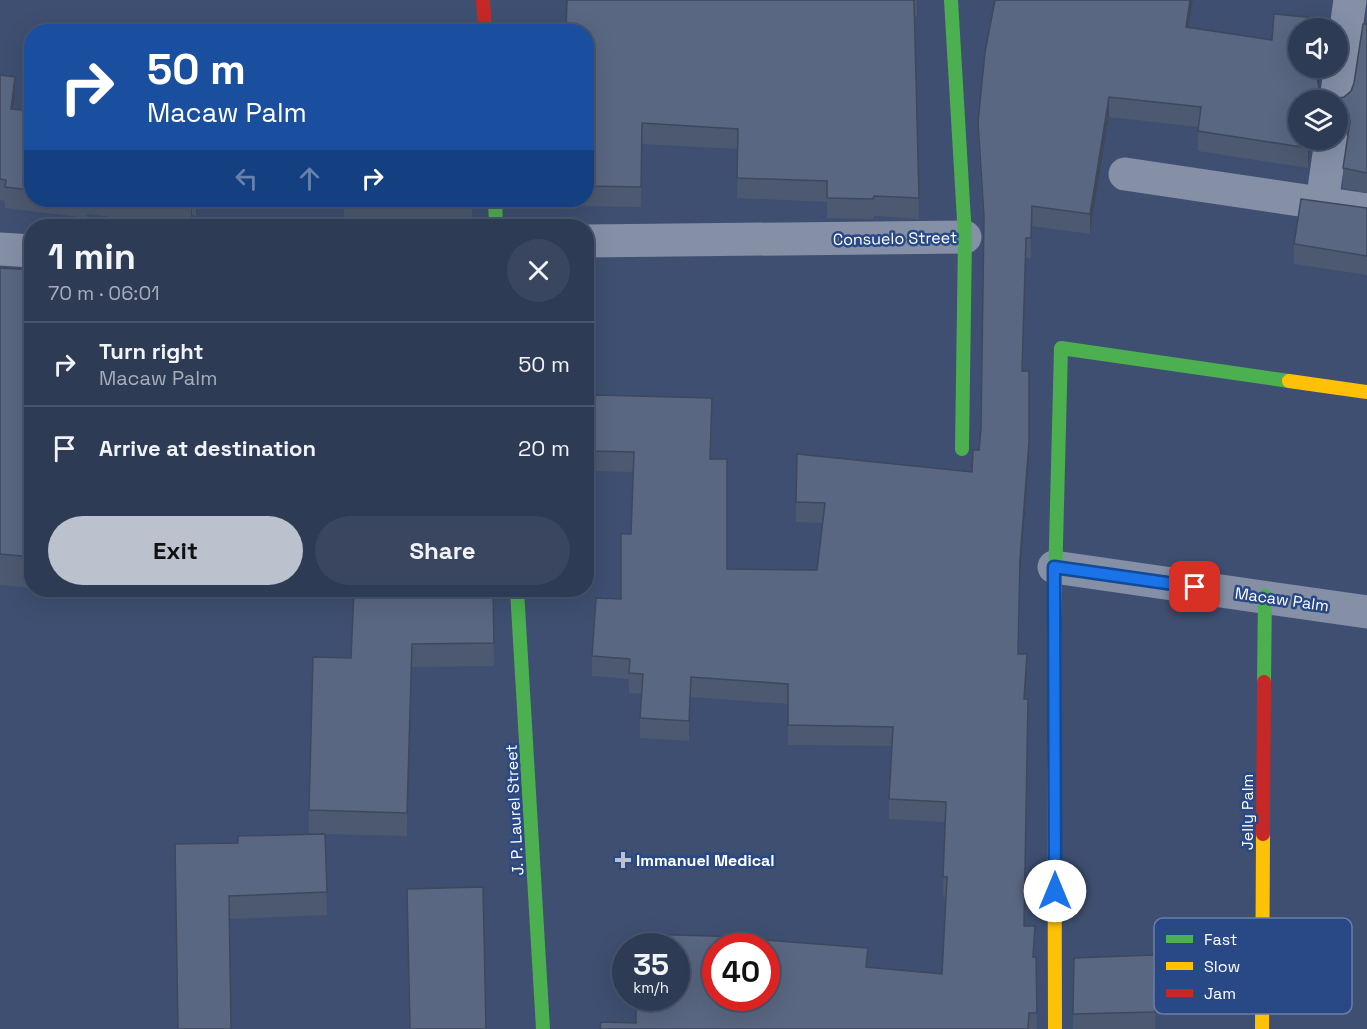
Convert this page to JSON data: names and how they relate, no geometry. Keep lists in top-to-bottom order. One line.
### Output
{"streets":{"street":["Consuelo Street","Macaw Palm","J. P. Laurel Street","Jelly Palm"]},"crossings":[["Macaw Palm","Jelly Palm"]],"places":{"health":["Immanuel Medical"]},"legend":["Fast","Slow","Jam"],"page":{"turn":["50 m","Macaw Palm"],"heading":["1 min","70 m · 06:01"],"list":[{"name":"Turn right","note":"Macaw Palm","value":"50 m"},{"name":"Arrive at destination","value":"20 m"}],"buttons":["Exit","Share"],"speed":"35 km/h","limit":"40"}}
